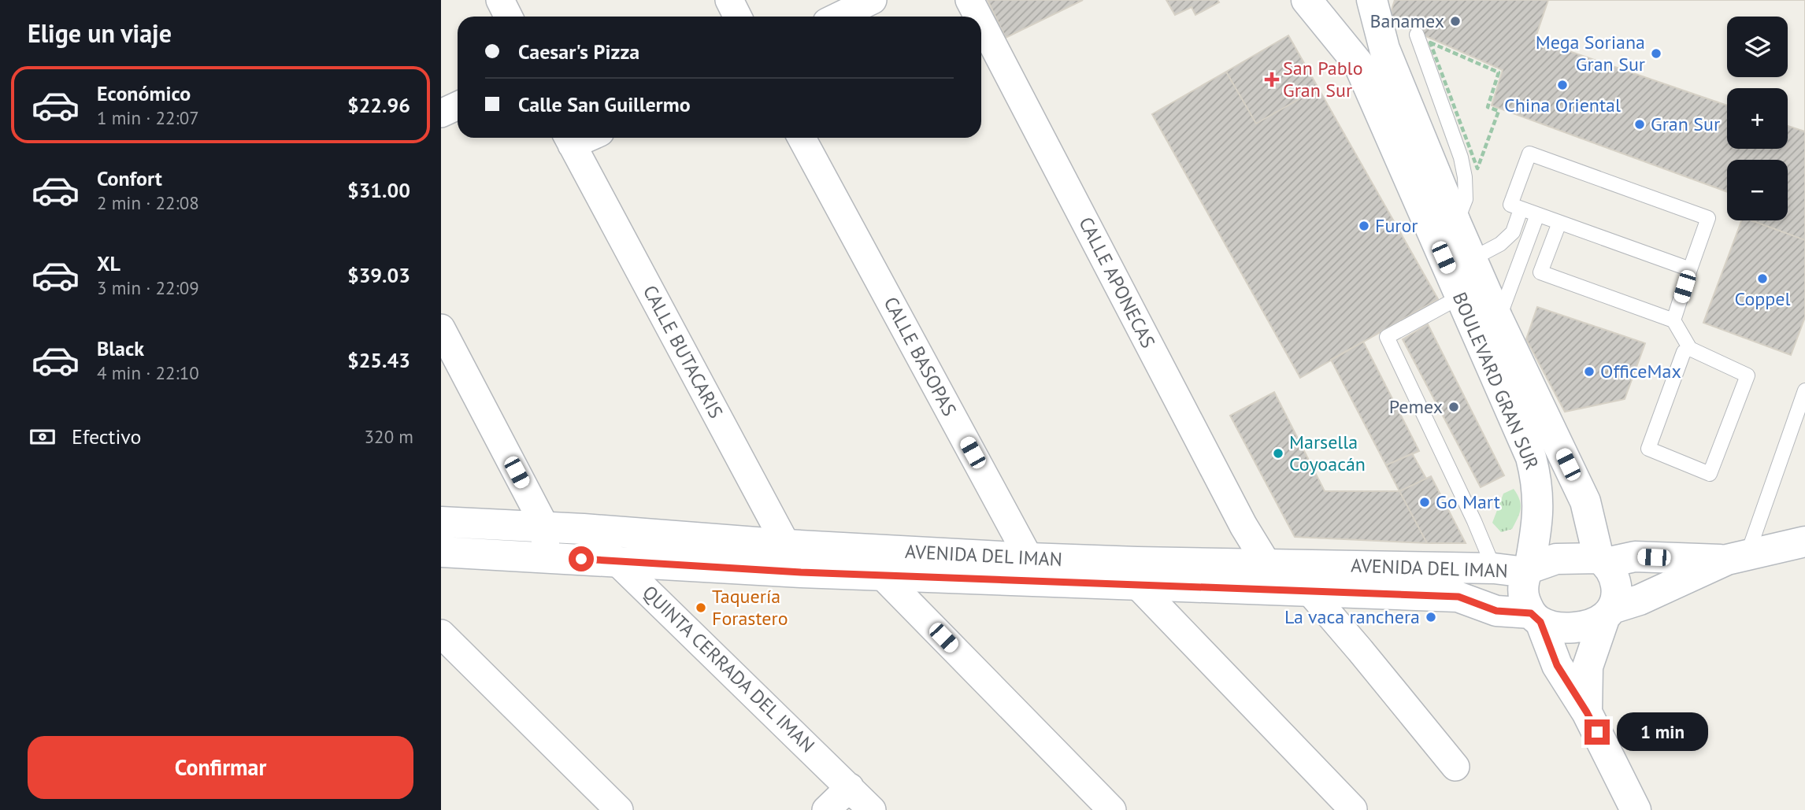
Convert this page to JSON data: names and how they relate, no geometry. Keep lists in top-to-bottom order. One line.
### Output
{"streets":{"main road":["BOULEVARD GRAN SUR","AVENIDA DEL IMAN"],"street":["CALLE APONECAS","CALLE BUTACARIS","CALLE BASOPAS","QUINTA CERRADA DEL IMAN"]},"crossings":[["CALLE APONECAS","AVENIDA DEL IMAN"],["CALLE BUTACARIS","AVENIDA DEL IMAN"],["CALLE BASOPAS","AVENIDA DEL IMAN"],["BOULEVARD GRAN SUR","AVENIDA DEL IMAN"],["AVENIDA DEL IMAN","QUINTA CERRADA DEL IMAN"]],"places":{"other":["Banamex","Mega Soriana Gran Sur","China Oriental","Gran Sur","Furor","Coppel","OfficeMax","Pemex","Marsella Coyoacán","Go Mart","Taquería Forastero","La vaca ranchera"],"health":["San Pablo Gran Sur"]},"page":{"heading":"Elige un viaje","map_buttons":["+","−"],"banner":["Caesar's Pizza","Calle San Guillermo"],"list":[{"name":"Económico","note":"1 min · 22:07","value":"$22.96"},{"name":"Confort","note":"2 min · 22:08","value":"$31.00"},{"name":"XL","note":"3 min · 22:09","value":"$39.03"},{"name":"Black","note":"4 min · 22:10","value":"$25.43"}],"pay":["Efectivo","320 m"],"bubble":"1 min","buttons":"Confirmar"}}
